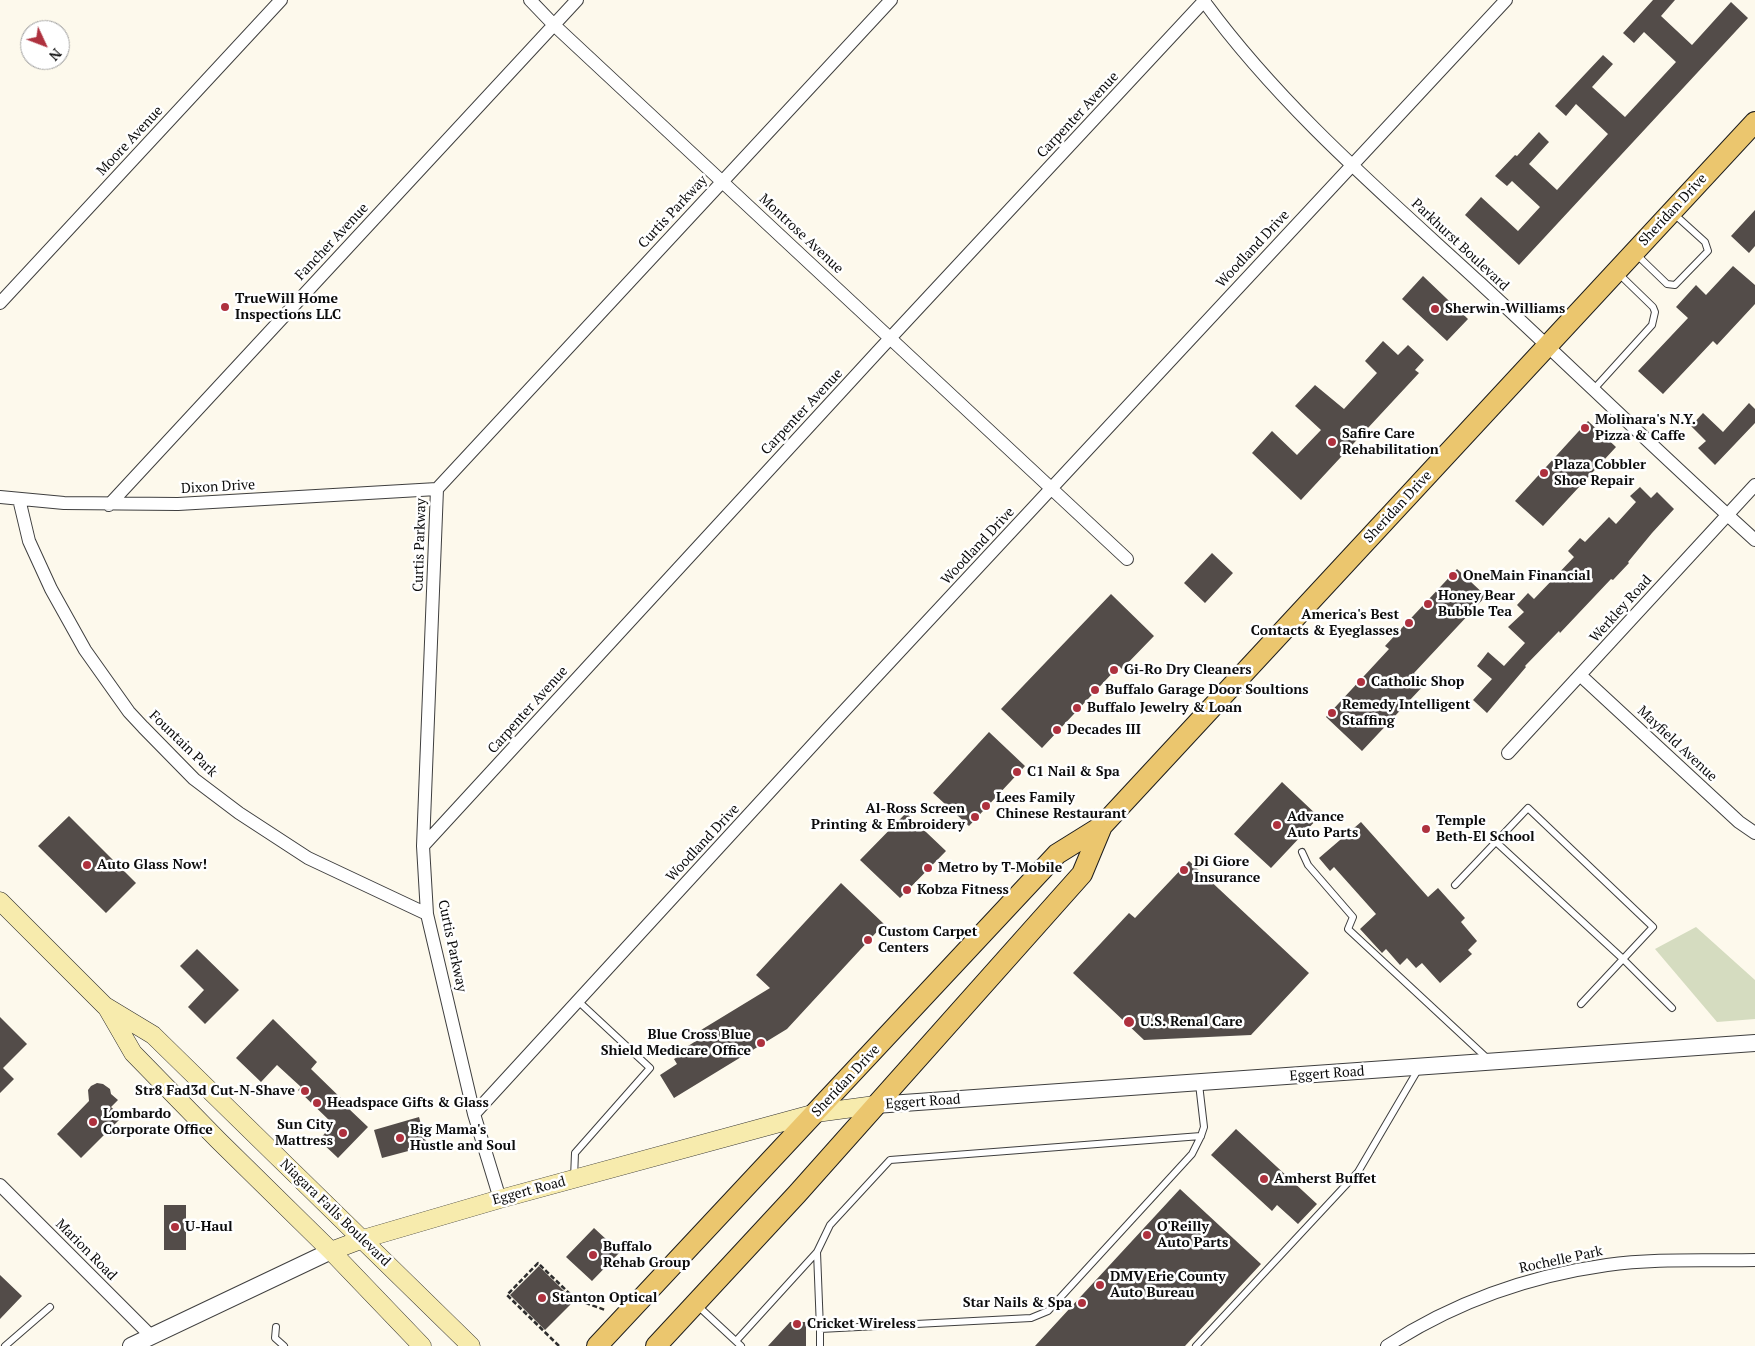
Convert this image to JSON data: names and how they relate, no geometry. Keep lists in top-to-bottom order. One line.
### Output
{"streets":{"main road":["Sheridan Drive","Eggert Road","Niagara Falls Boulevard"],"street":["Carpenter Avenue","Moore Avenue","Curtis Parkway","Montrose Avenue","Fancher Avenue","Parkhurst Boulevard","Woodland Drive","Dixon Drive","Werkley Road","Fountain Park","Mayfield Avenue","Marion Road","Rochelle Park"]},"crossings":[["Carpenter Avenue","Curtis Parkway"],["Carpenter Avenue","Montrose Avenue"],["Carpenter Avenue","Parkhurst Boulevard"],["Sheridan Drive","Parkhurst Boulevard"],["Sheridan Drive","Eggert Road"],["Curtis Parkway","Montrose Avenue"],["Curtis Parkway","Woodland Drive"],["Curtis Parkway","Dixon Drive"],["Curtis Parkway","Fountain Park"],["Curtis Parkway","Eggert Road"],["Montrose Avenue","Fancher Avenue"],["Montrose Avenue","Woodland Drive"],["Fancher Avenue","Dixon Drive"],["Parkhurst Boulevard","Woodland Drive"],["Parkhurst Boulevard","Werkley Road"],["Dixon Drive","Fountain Park"],["Werkley Road","Mayfield Avenue"],["Eggert Road","Niagara Falls Boulevard"],["Eggert Road","Marion Road"]],"places":["TrueWill Home Inspections LLC","Sherwin-Williams","Molinara's N.Y. Pizza & Caffe","Safire Care Rehabilitation","Plaza Cobbler Shoe Repair","OneMain Financial","Honey Bear Bubble Tea","America's Best Contacts & Eyeglasses","Gi-Ro Dry Cleaners","Catholic Shop","Buffalo Garage Door Soultions","Buffalo Jewelry & Loan","Remedy Intelligent Staffing","Decades III","C1 Nail & Spa","Lees Family Chinese Restaurant","Al-Ross Screen Printing & Embroidery","Advance Auto Parts","Temple Beth-El School","Auto Glass Now!","Metro by T-Mobile","Di Giore Insurance","Kobza Fitness","Custom Carpet Centers","U.S. Renal Care","Blue Cross Blue Shield Medicare Office","Str8 Fad3d Cut-N-Shave","Headspace Gifts & Glass","Lombardo Corporate Office","Sun City Mattress","Big Mama's Hustle and Soul","Amherst Buffet","U-Haul","O'Reilly Auto Parts","Buffalo Rehab Group","DMV Erie County Auto Bureau","Stanton Optical","Star Nails & Spa","Cricket Wireless"],"north":"bottom right"}
